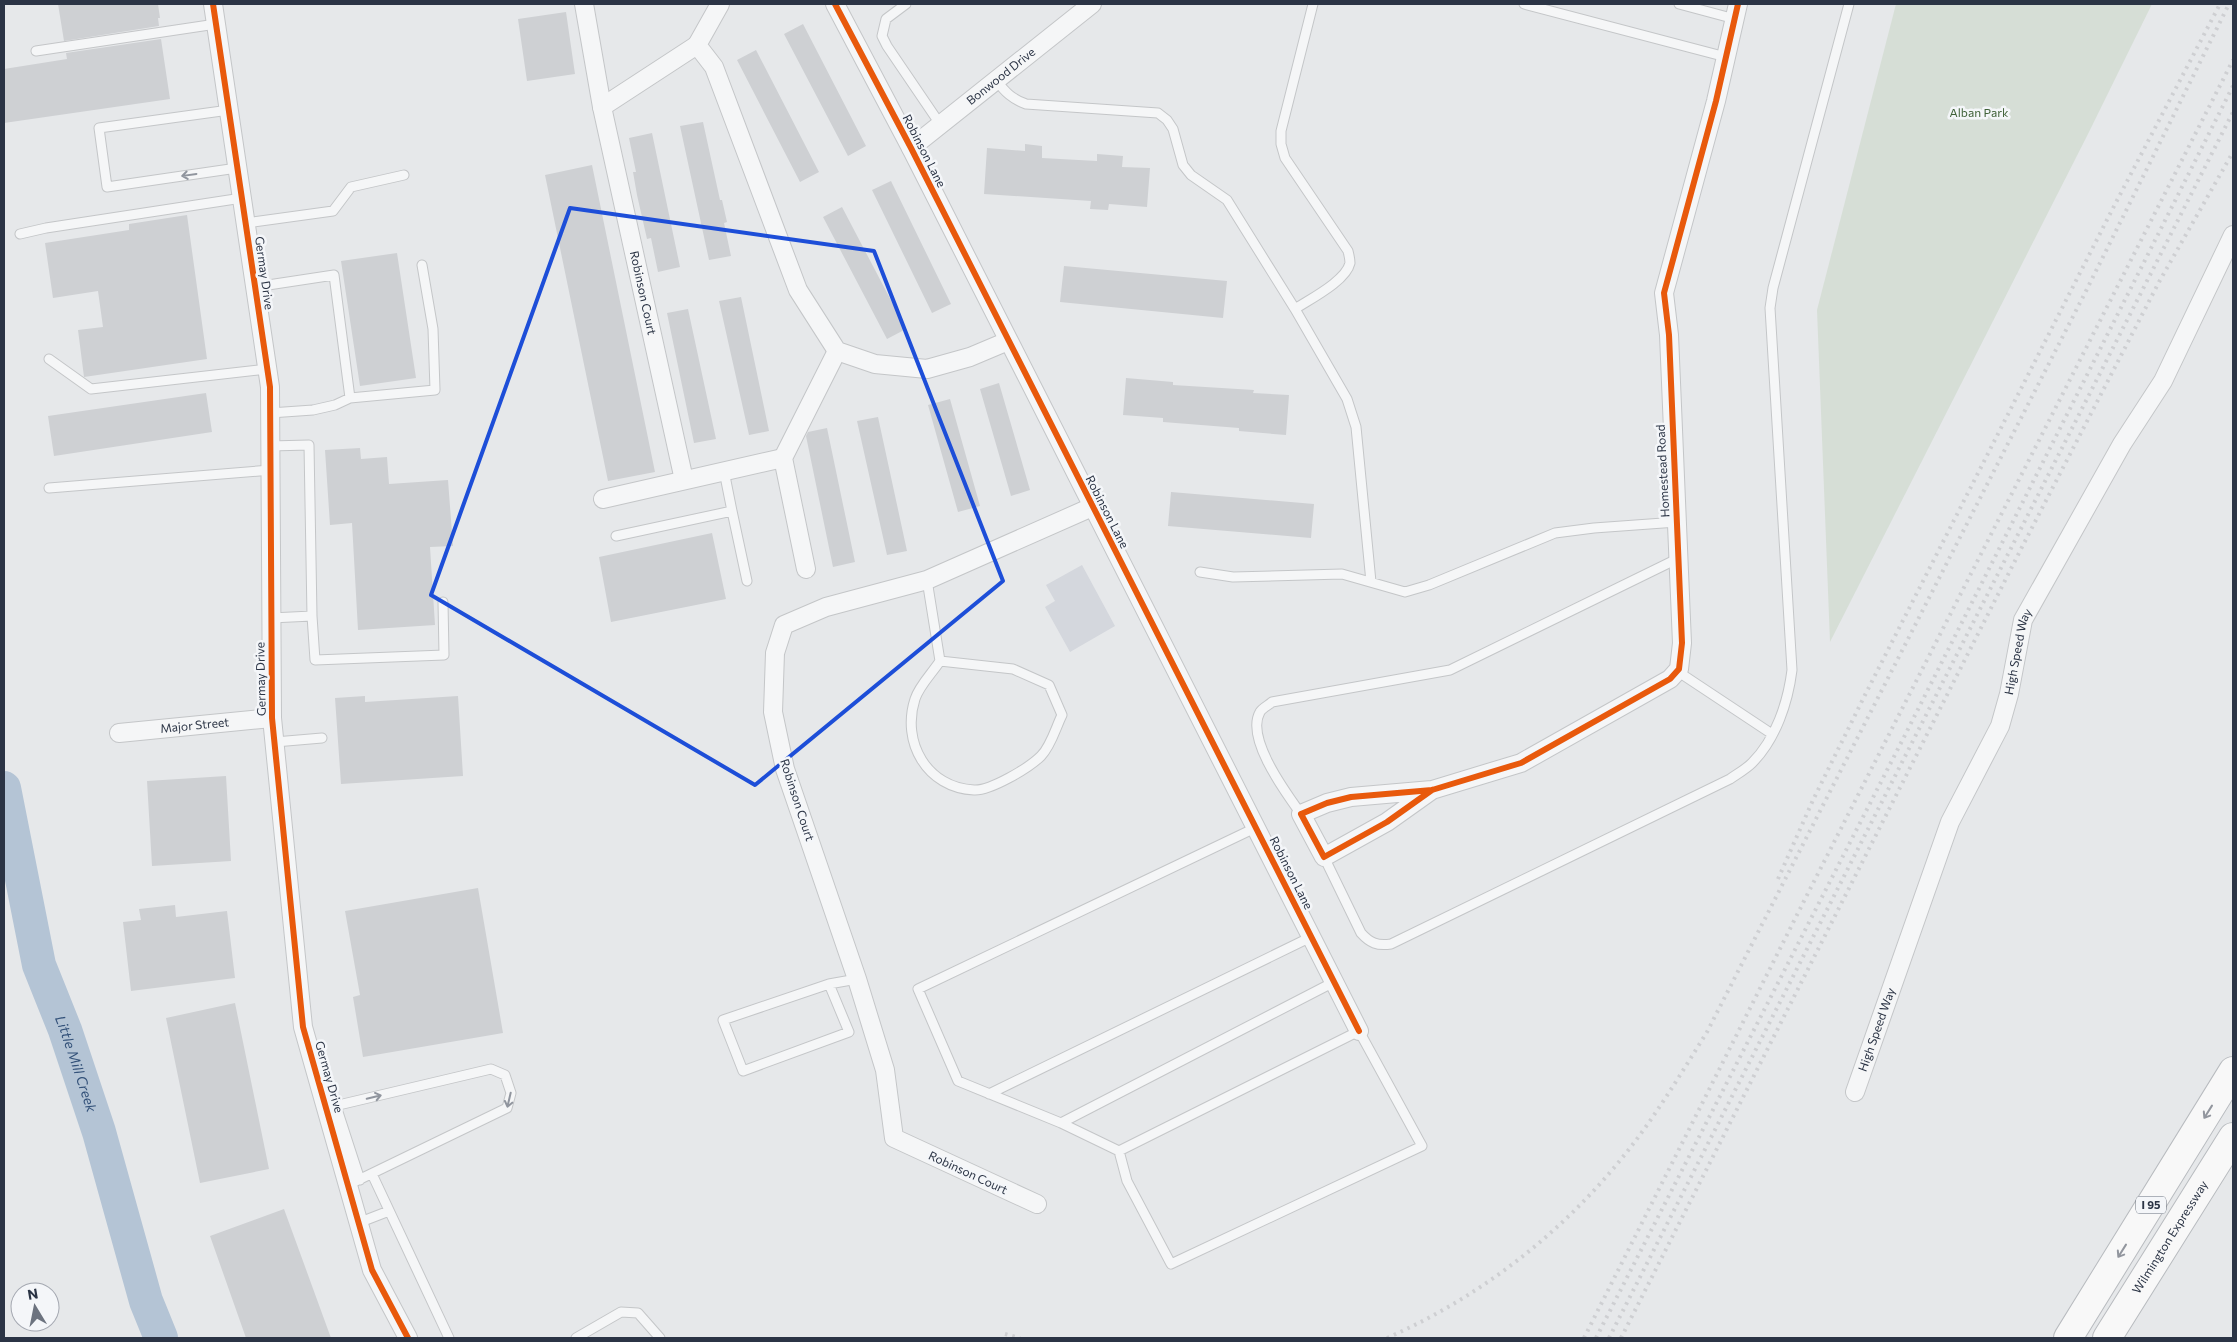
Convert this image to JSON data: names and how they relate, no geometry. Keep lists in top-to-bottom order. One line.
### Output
{"streets":{"highway":["I 95","Wilmington Expressway"],"street":["Bonwood Drive","Robinson Lane","Germay Drive","Robinson Court","Homestead Road","High Speed Way","Major Street"]},"crossings":[["Bonwood Drive","Robinson Lane"],["Robinson Lane","Robinson Court"],["Germay Drive","Major Street"]],"water":["Little Mill Creek"],"parks":["Alban Park"],"north":"top"}
